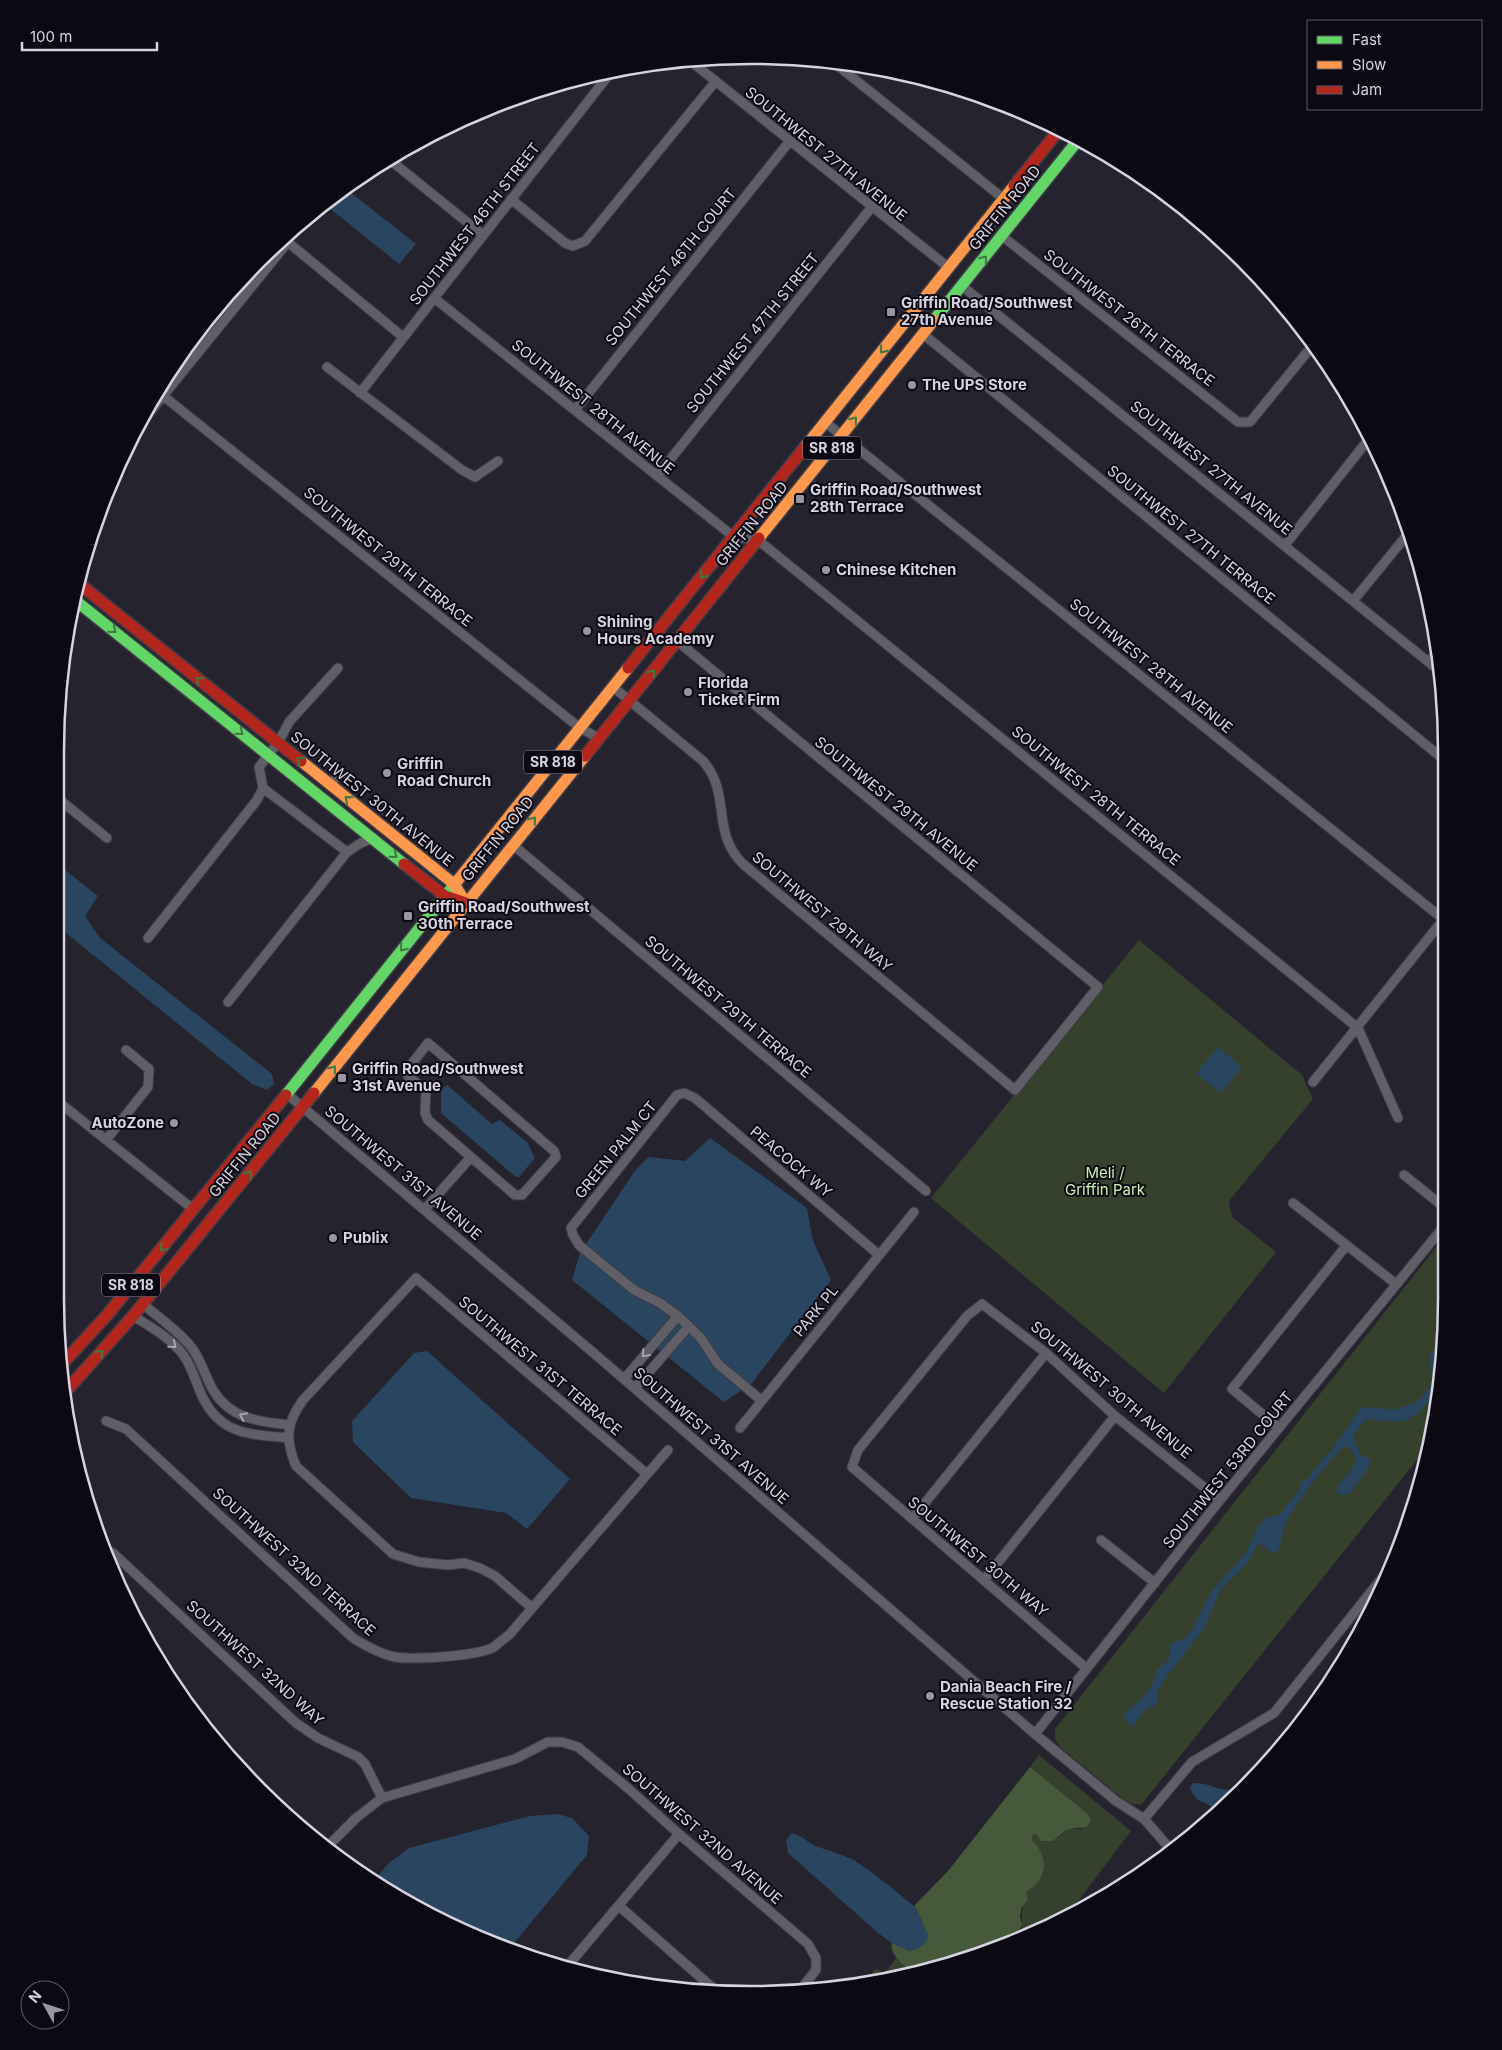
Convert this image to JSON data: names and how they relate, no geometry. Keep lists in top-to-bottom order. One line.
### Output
{"streets":{"main road":["GRIFFIN ROAD","SR 818","SOUTHWEST 30TH AVENUE"],"street":["SOUTHWEST 27TH AVENUE","SOUTHWEST 46TH STREET","SOUTHWEST 46TH COURT","SOUTHWEST 26TH TERRACE","SOUTHWEST 47TH STREET","SOUTHWEST 28TH AVENUE","SOUTHWEST 27TH TERRACE","SOUTHWEST 29TH TERRACE","SOUTHWEST 28TH TERRACE","SOUTHWEST 29TH AVENUE","SOUTHWEST 29TH WAY","GREEN PALM CT","PEACOCK WY","SOUTHWEST 31ST AVENUE","PARK PL","SOUTHWEST 31ST TERRACE","SOUTHWEST 53RD COURT","SOUTHWEST 30TH WAY","SOUTHWEST 32ND TERRACE","SOUTHWEST 32ND WAY","SOUTHWEST 32ND AVENUE"]},"crossings":[["SOUTHWEST 27TH AVENUE","GRIFFIN ROAD"],["SOUTHWEST 27TH AVENUE","SOUTHWEST 46TH COURT"],["SOUTHWEST 27TH AVENUE","SOUTHWEST 47TH STREET"],["GRIFFIN ROAD","SOUTHWEST 26TH TERRACE"],["GRIFFIN ROAD","SOUTHWEST 28TH AVENUE"],["GRIFFIN ROAD","SOUTHWEST 27TH TERRACE"],["GRIFFIN ROAD","SOUTHWEST 29TH TERRACE"],["GRIFFIN ROAD","SOUTHWEST 28TH TERRACE"],["GRIFFIN ROAD","SOUTHWEST 30TH AVENUE"],["GRIFFIN ROAD","SOUTHWEST 29TH AVENUE"],["GRIFFIN ROAD","SOUTHWEST 29TH WAY"],["GRIFFIN ROAD","SOUTHWEST 31ST AVENUE"],["SOUTHWEST 46TH STREET","SOUTHWEST 28TH AVENUE"],["SOUTHWEST 46TH COURT","SOUTHWEST 28TH AVENUE"],["SOUTHWEST 47TH STREET","SOUTHWEST 28TH AVENUE"],["SOUTHWEST 30TH AVENUE","SOUTHWEST 53RD COURT"],["SOUTHWEST 30TH AVENUE","SOUTHWEST 30TH WAY"],["SOUTHWEST 29TH AVENUE","SOUTHWEST 29TH WAY"],["GREEN PALM CT","PEACOCK WY"],["PEACOCK WY","PARK PL"],["SOUTHWEST 31ST AVENUE","SOUTHWEST 53RD COURT"],["SOUTHWEST 31ST TERRACE","SOUTHWEST 32ND TERRACE"],["SOUTHWEST 53RD COURT","SOUTHWEST 30TH WAY"],["SOUTHWEST 32ND WAY","SOUTHWEST 32ND AVENUE"]],"parks":["Meli / Griffin Park"],"places":{"transit":["Griffin Road/Southwest 27th Avenue","Griffin Road/Southwest 28th Terrace","Griffin Road/Southwest 30th Terrace","Griffin Road/Southwest 31st Avenue"],"other":["The UPS Store","Chinese Kitchen","Shining Hours Academy","Florida Ticket Firm","Griffin Road Church","AutoZone","Publix","Dania Beach Fire / Rescue Station 32"]},"legend":["Fast","Slow","Jam"],"scale_bar":"100 m","north":"top left"}
